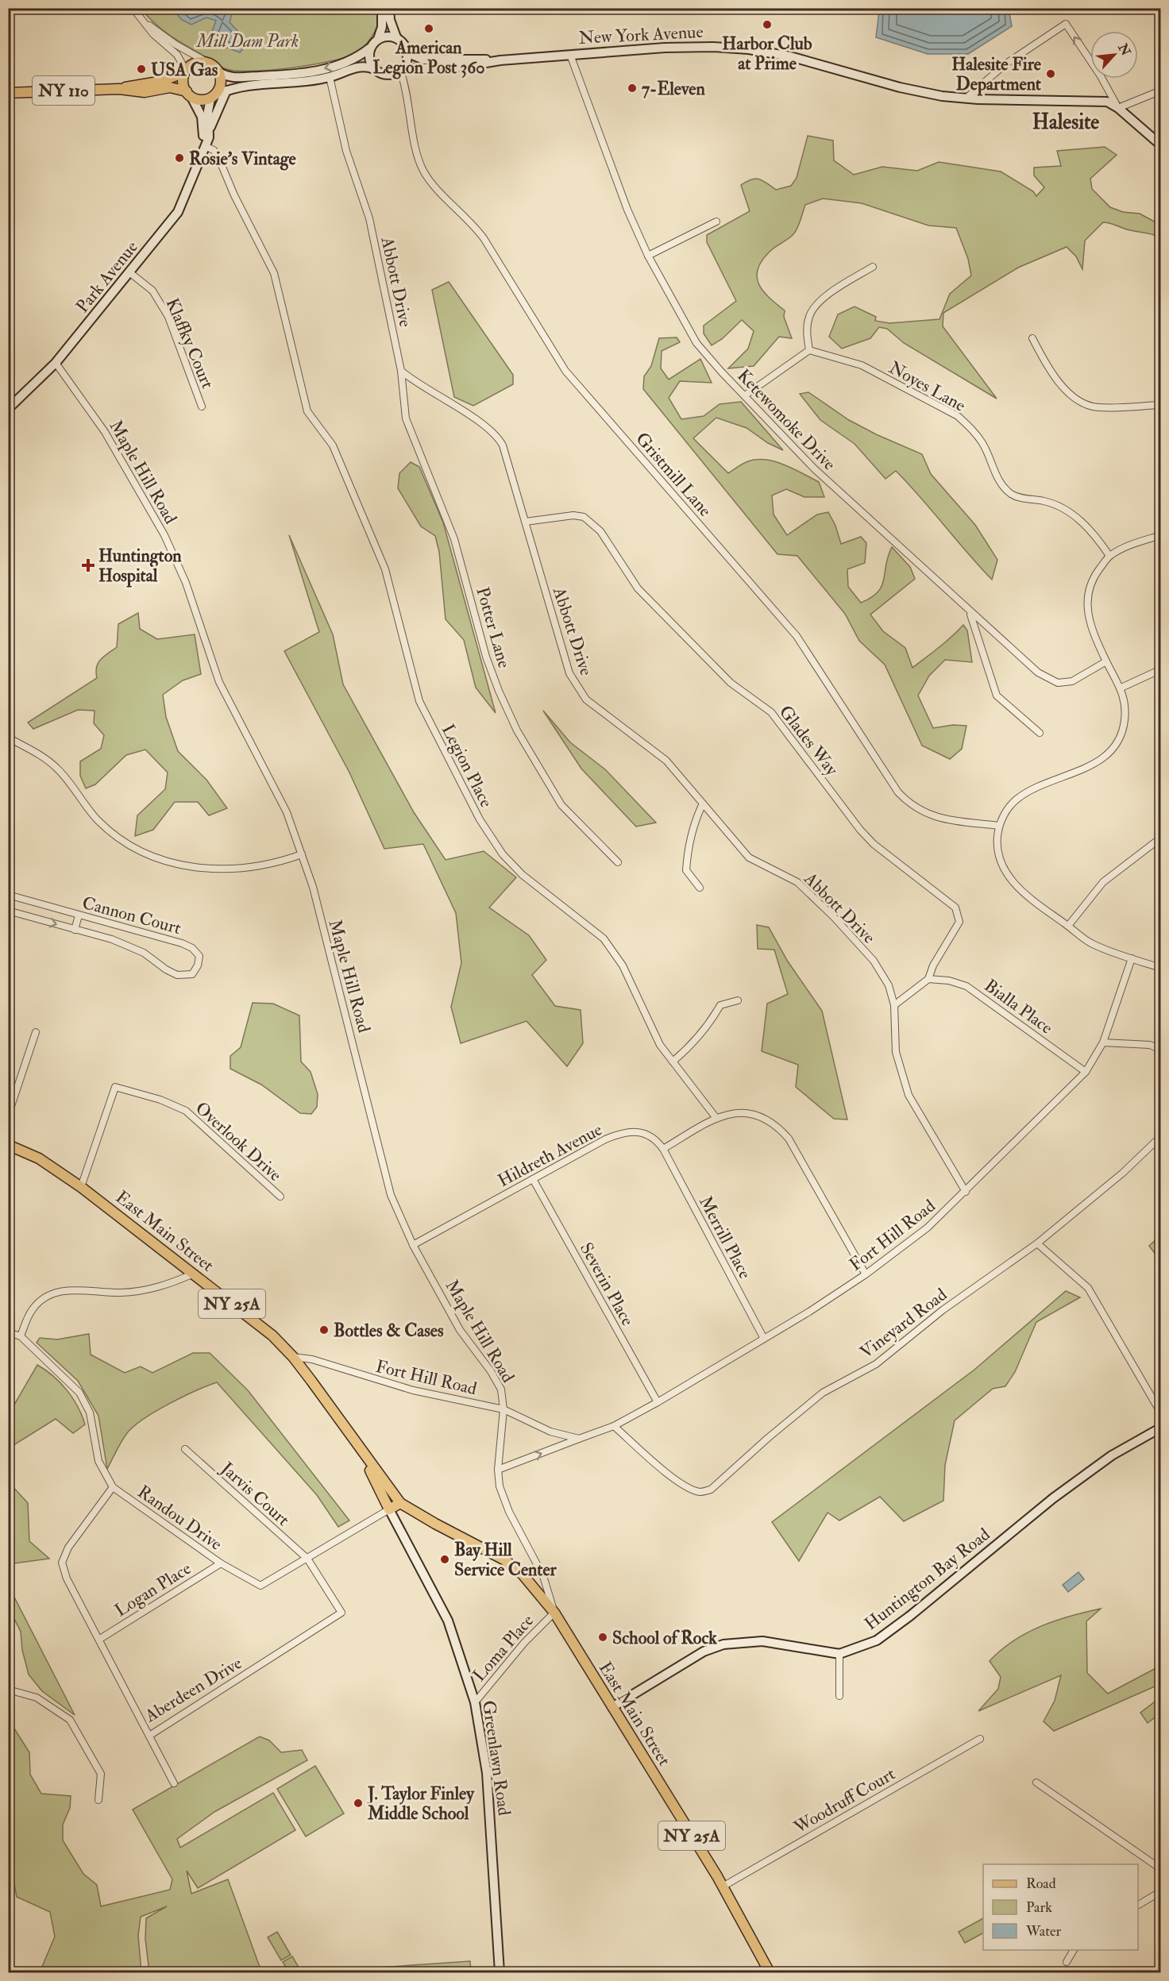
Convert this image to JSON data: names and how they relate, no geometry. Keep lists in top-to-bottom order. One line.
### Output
{"streets":{"main road":["NY 110","East Main Street","NY 25A"],"street":["New York Avenue","Park Avenue","Abbott Drive","Klaffky Court","Noyes Lane","Ketewomoke Drive","Maple Hill Road","Gristmill Lane","Potter Lane","Glades Way","Legion Place","Cannon Court","Bialla Place","Overlook Drive","Hildreth Avenue","Fort Hill Road","Merrill Place","Severin Place","Vineyard Road","Jarvis Court","Randou Drive","Huntington Bay Road","Logan Place","Loma Place","Aberdeen Drive","Greenlawn Road","Woodruff Court"]},"crossings":[["New York Avenue","NY 110"],["New York Avenue","Ketewomoke Drive"],["New York Avenue","Gristmill Lane"],["NY 110","Park Avenue"],["NY 110","Abbott Drive"],["NY 110","Gristmill Lane"],["Park Avenue","Klaffky Court"],["Park Avenue","Maple Hill Road"],["Park Avenue","Legion Place"],["Abbott Drive","Potter Lane"],["Abbott Drive","Glades Way"],["Abbott Drive","Fort Hill Road"],["Maple Hill Road","Hildreth Avenue"],["Maple Hill Road","East Main Street"],["Maple Hill Road","Fort Hill Road"],["Maple Hill Road","Loma Place"],["Glades Way","Bialla Place"],["Bialla Place","Fort Hill Road"],["Overlook Drive","East Main Street"],["Hildreth Avenue","Merrill Place"],["Hildreth Avenue","Severin Place"],["East Main Street","Fort Hill Road"],["East Main Street","Randou Drive"],["East Main Street","Huntington Bay Road"],["East Main Street","Loma Place"],["East Main Street","Greenlawn Road"],["East Main Street","Woodruff Court"],["Fort Hill Road","Merrill Place"],["Fort Hill Road","Severin Place"],["Fort Hill Road","Vineyard Road"],["Jarvis Court","Randou Drive"],["Jarvis Court","Aberdeen Drive"],["Randou Drive","Logan Place"],["Randou Drive","Aberdeen Drive"],["Randou Drive","Greenlawn Road"],["Logan Place","Aberdeen Drive"],["Loma Place","Greenlawn Road"]],"districts":["Halesite"],"parks":["Mill Dam Park"],"places":{"other":["Harbor Club at Prime","American Legion Post 360","USA Gas","Halesite Fire Department","7-Eleven","Rosie's Vintage","Bottles & Cases","Bay Hill Service Center","School of Rock","J. Taylor Finley Middle School"],"health":["Huntington Hospital"]},"legend":["Road","Park","Water"],"north":"top right"}
